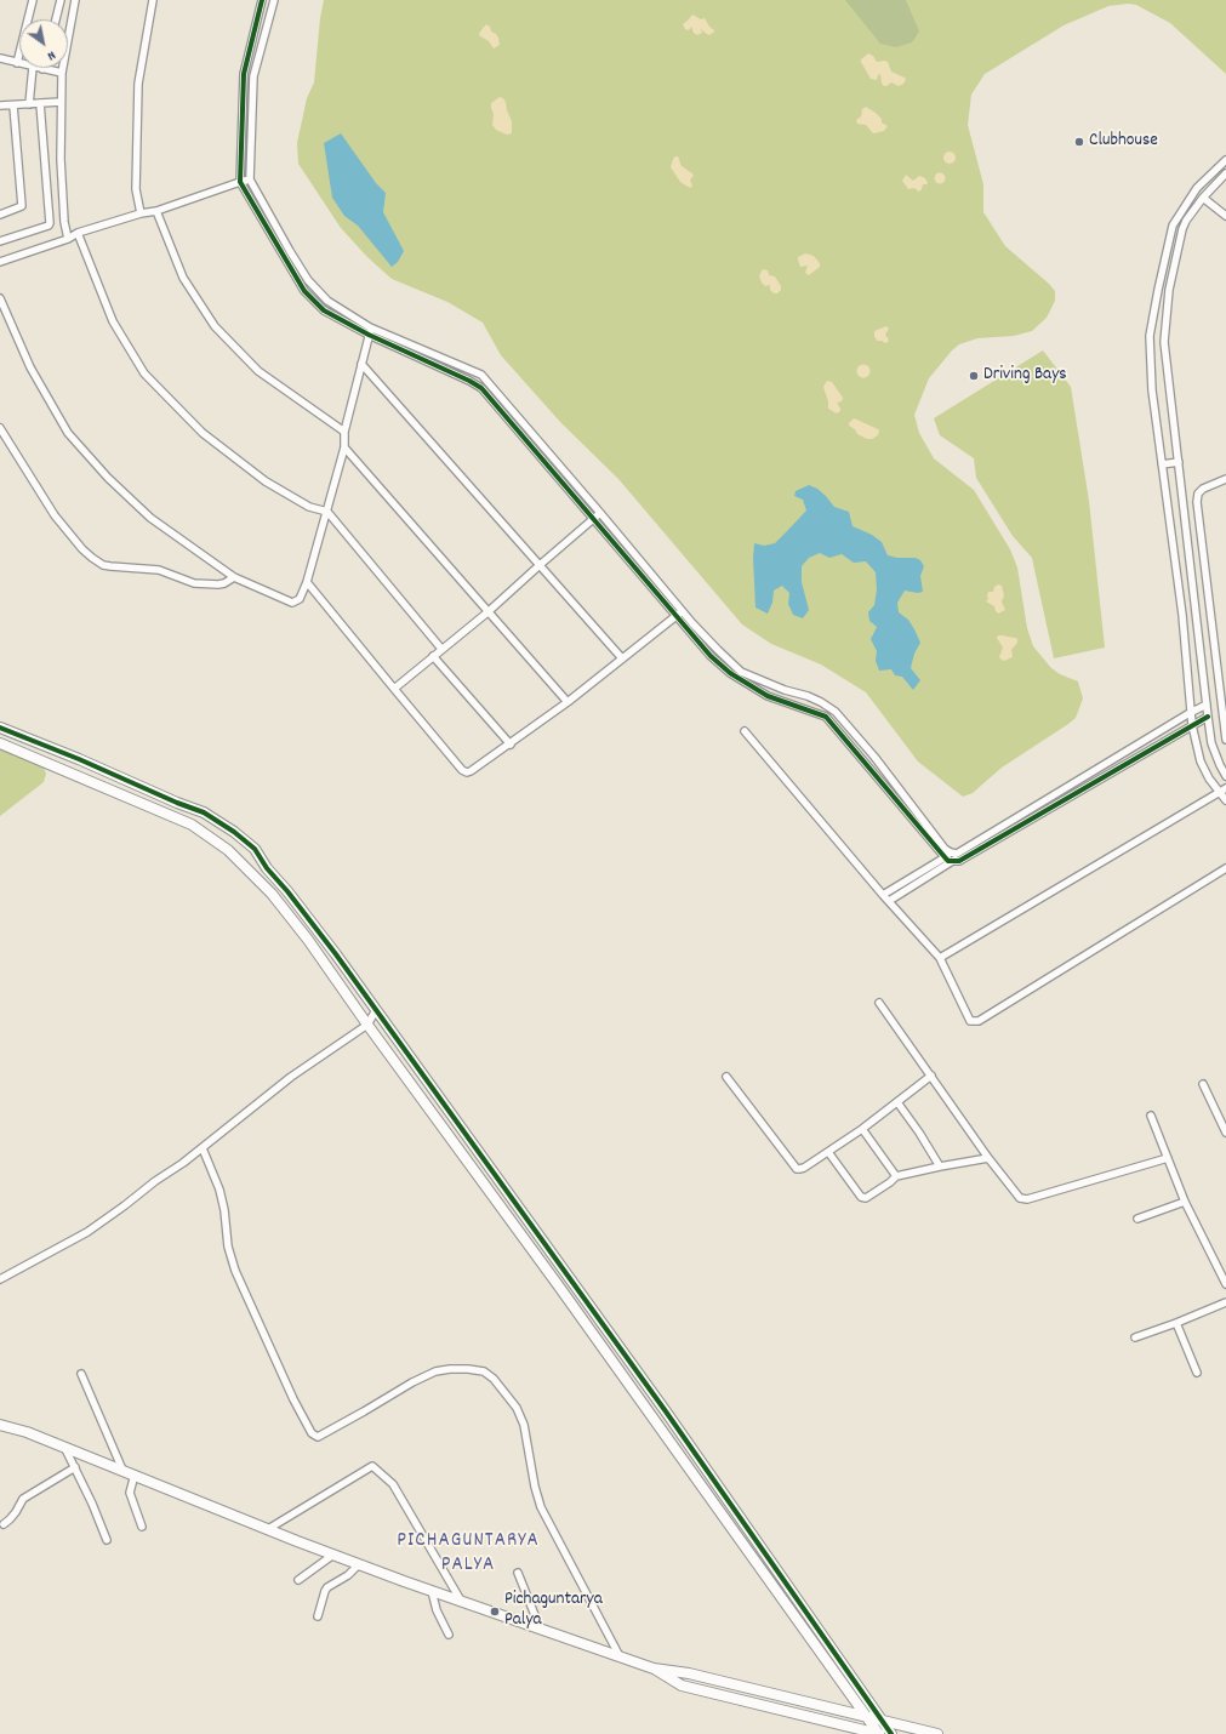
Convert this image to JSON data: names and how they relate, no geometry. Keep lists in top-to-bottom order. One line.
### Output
{"districts":["PICHAGUNTARYA PALYA"],"places":["Clubhouse","Driving Bays","Pichaguntarya Palya"],"north":"bottom right"}
